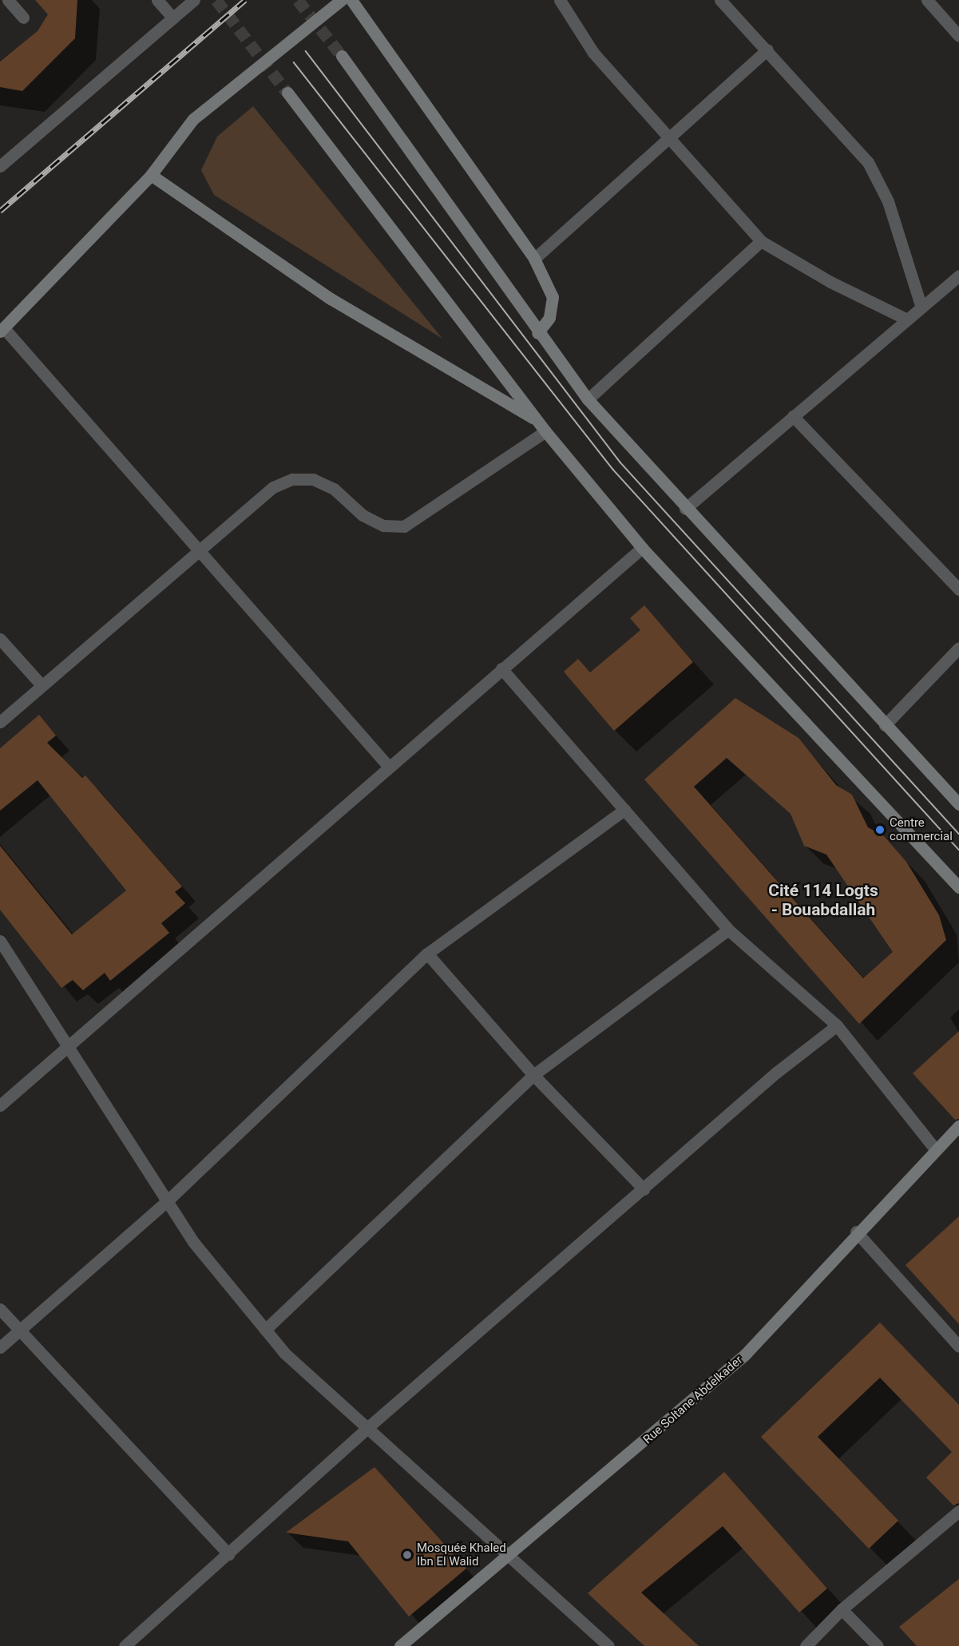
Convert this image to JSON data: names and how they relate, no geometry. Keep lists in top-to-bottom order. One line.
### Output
{"streets":{"main road":["Rue Soltane Abdelkader"]},"districts":["Cité 114 Logts - Bouabdallah"],"places":["Centre commercial","Mosquée Khaled Ibn El Walid"]}
